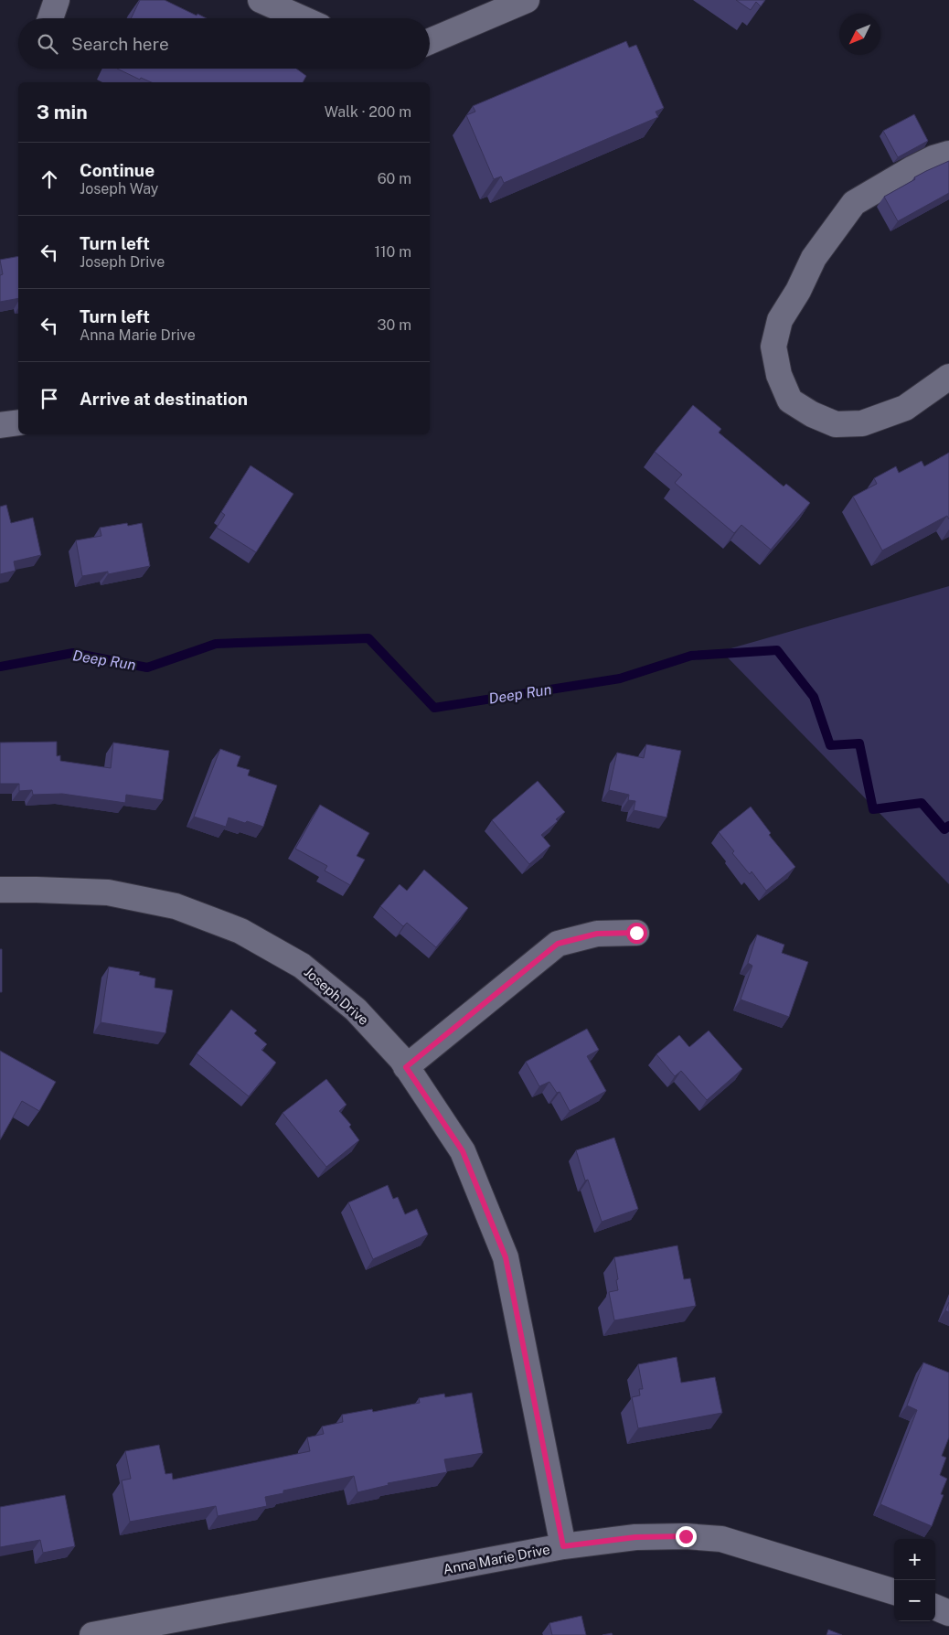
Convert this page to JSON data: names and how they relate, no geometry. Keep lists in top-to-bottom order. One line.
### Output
{"streets":{"street":["Joseph Drive","Anna Marie Drive"]},"crossings":[["Joseph Drive","Anna Marie Drive"]],"water":["Deep Run"],"north":"bottom left","page":{"search":"Search here","heading":["3 min","Walk · 200 m"],"list":[["Continue","Joseph Way","60 m"],["Turn left","Joseph Drive","110 m"],["Turn left","Anna Marie Drive","30 m"],"Arrive at destination"],"map_buttons":["+","−"]}}
